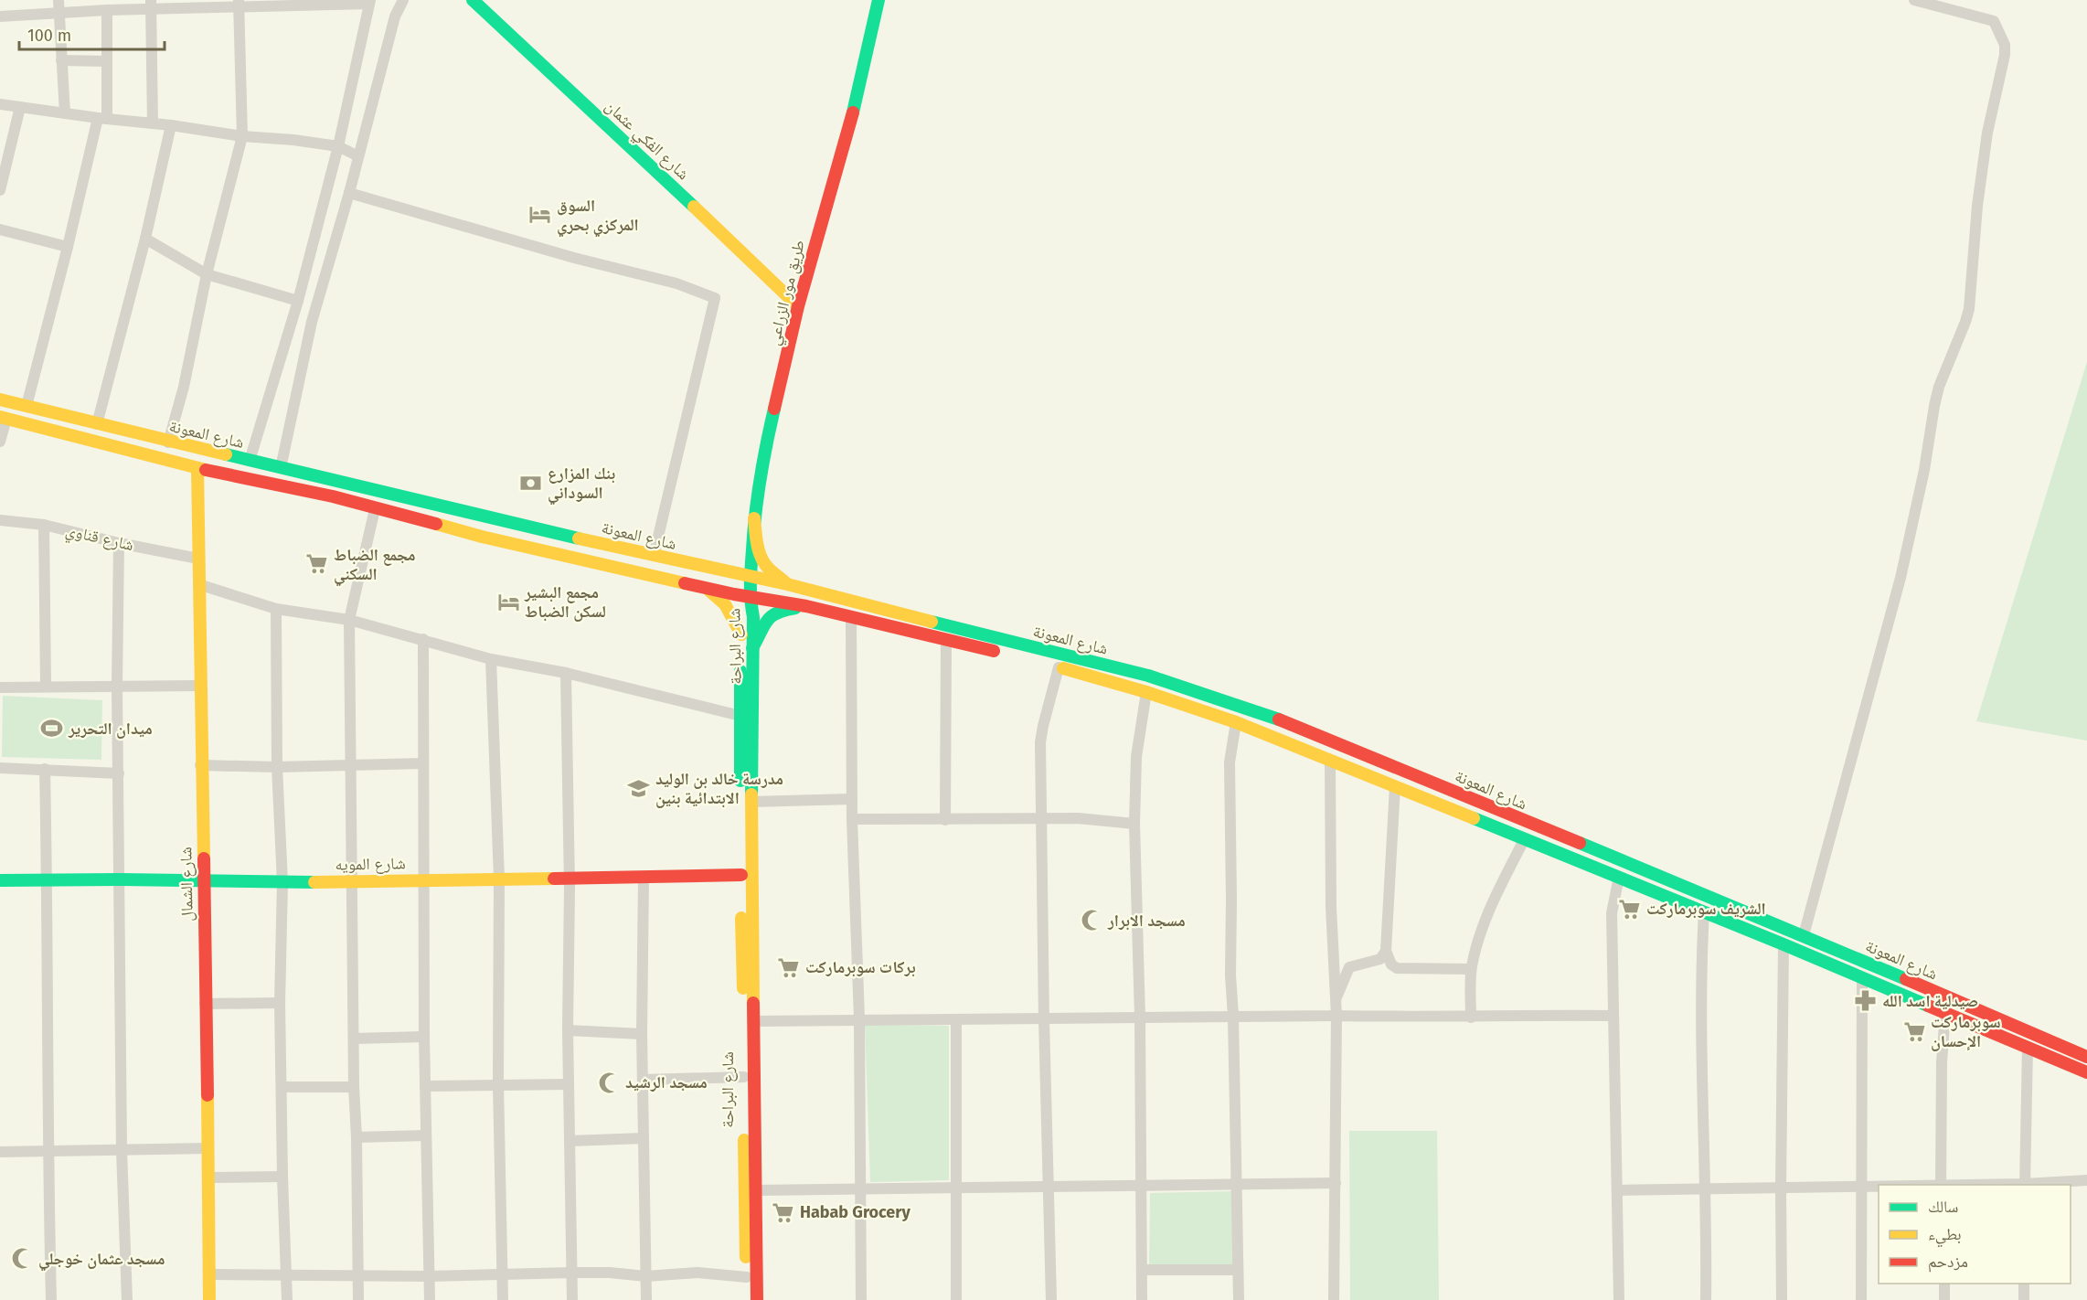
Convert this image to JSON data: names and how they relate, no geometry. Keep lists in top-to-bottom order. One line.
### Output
{"streets":{"main road":["شارع الفكي عثمان","طريق مور الزراعي","شارع المعونة","شارع البراحة","شارع المويه","شارع الشمال"],"street":["شارع قناوي"]},"crossings":[["شارع الفكي عثمان","طريق مور الزراعي"],["طريق مور الزراعي","شارع المعونة"],["طريق مور الزراعي","شارع البراحة"],["شارع المعونة","شارع البراحة"],["شارع المعونة","شارع الشمال"],["شارع قناوي","شارع الشمال"],["شارع البراحة","شارع المويه"],["شارع المويه","شارع الشمال"]],"places":{"hotel":["السوق المركزي بحري","مجمع البشير لسكن الضباط"],"bank":["بنك المزارع السوداني"],"supermarket":["مجمع الضباط السكني","الشريف سوبرماركت","بركات سوبرماركت","سوبرماركت الإحسان","Habab Grocery"],"sports":["ميدان التحرير"],"school or university":["مدرسة خالد بن الوليد الابتدائية بنين"],"mosque":["مسجد الابرار","مسجد الرشيد","مسجد عثمان خوجلي"],"pharmacy":["صيدلية اسد الله"]},"legend":["سالك","بطيء","مزدحم"],"scale_bar":"100 m"}
